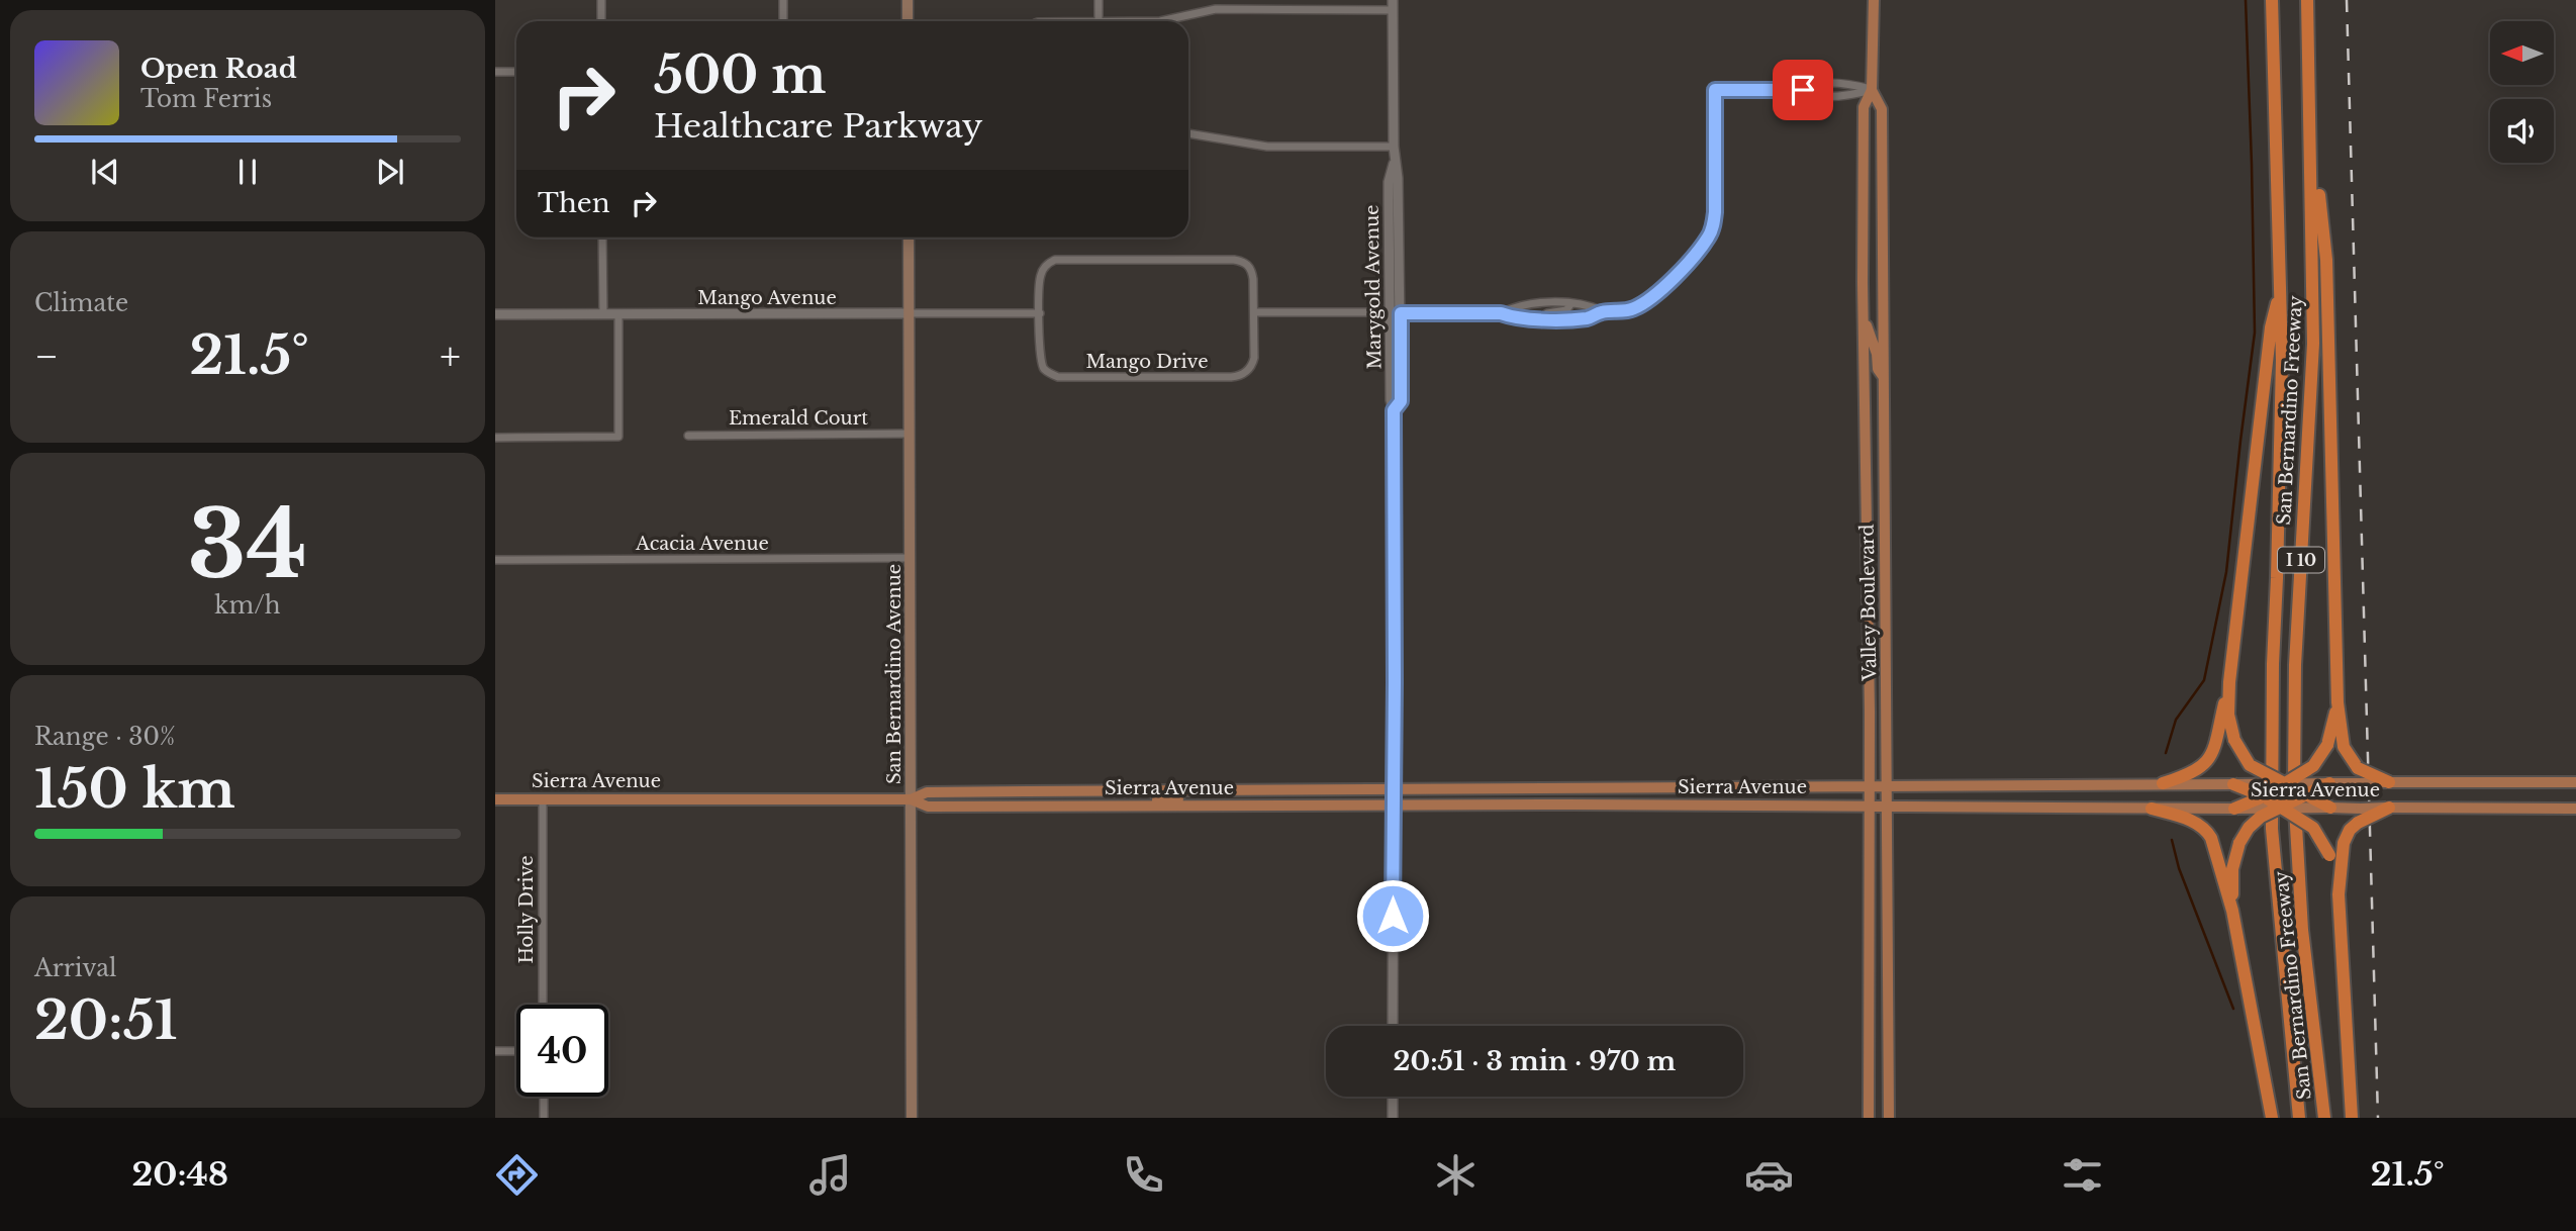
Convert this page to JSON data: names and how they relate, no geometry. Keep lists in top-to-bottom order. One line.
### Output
{"streets":{"highway":["San Bernardino Freeway","I 10"],"main road":["Valley Boulevard","San Bernardino Avenue","Sierra Avenue"],"street":["Marygold Avenue","Mango Avenue","Mango Drive","Emerald Court","Acacia Avenue","Holly Drive"]},"crossings":[["Marygold Avenue","Sierra Avenue"],["Mango Avenue","Mango Drive"],["Mango Avenue","San Bernardino Avenue"],["Emerald Court","San Bernardino Avenue"],["Acacia Avenue","San Bernardino Avenue"],["Valley Boulevard","Sierra Avenue"],["San Bernardino Avenue","Sierra Avenue"],["Sierra Avenue","Holly Drive"]],"north":"left","page":{"turn":["500 m","Healthcare Parkway"],"song":["Open Road","Tom Ferris"],"then":"Then","tile":["Climate",["34","km/h"],["Range · 30%","150 km"],["Arrival","20:51"]],"heat":["−","21.5°","+"],"limit":"40","trip":"20:51 · 3 min · 970 m","tabs":["20:48","21.5°"]}}
